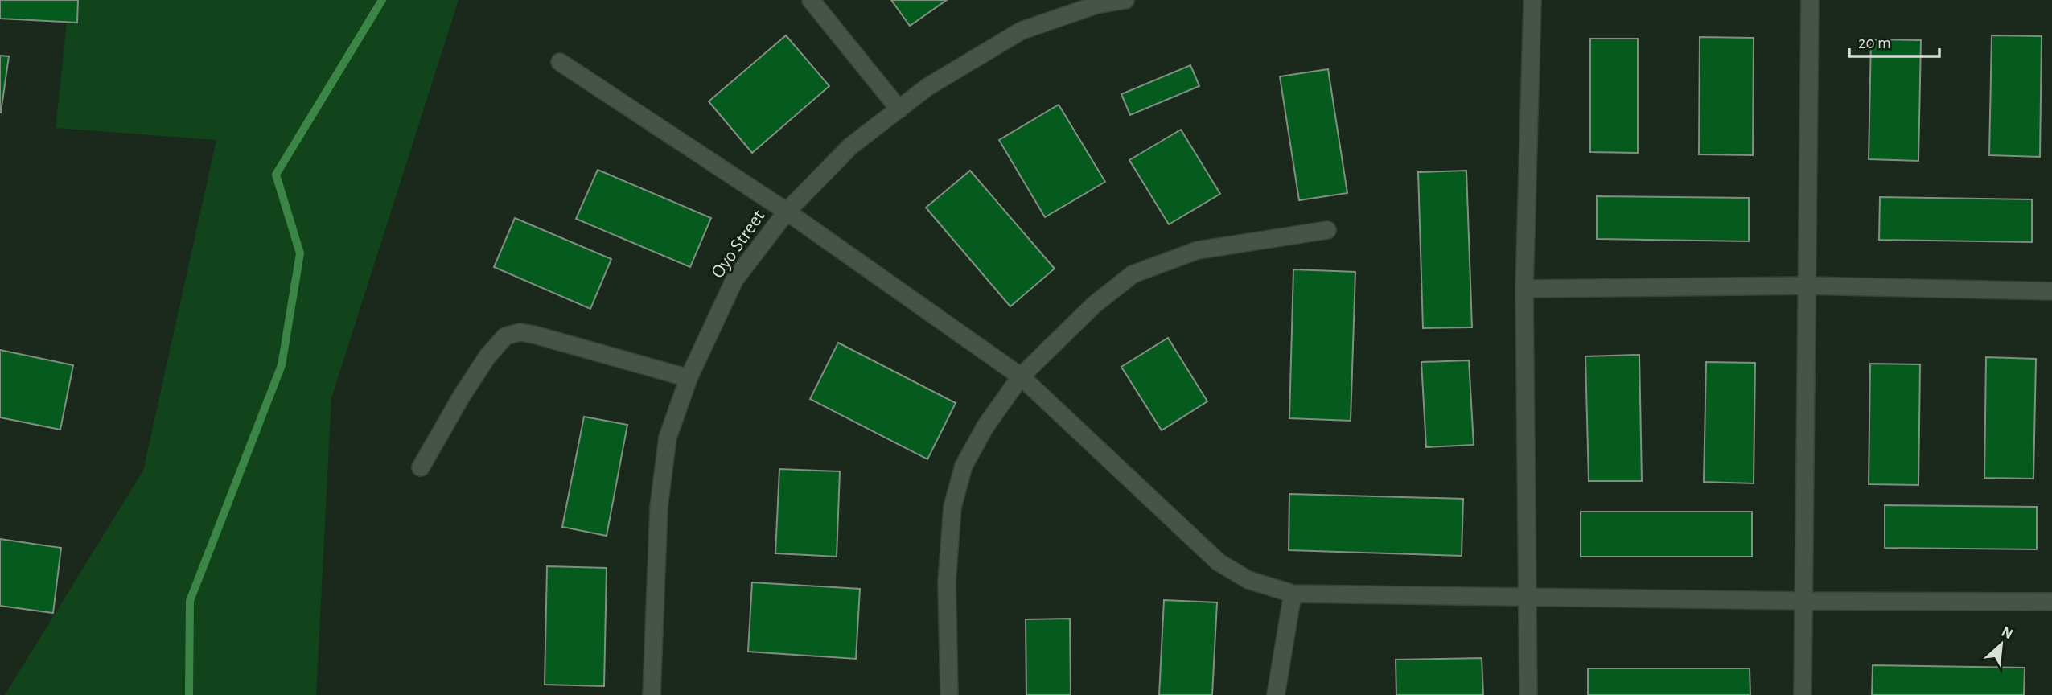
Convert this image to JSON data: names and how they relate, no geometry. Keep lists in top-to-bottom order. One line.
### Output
{"streets":{"street":["Oyo Street"]},"scale_bar":"20 m","north":"top right"}
